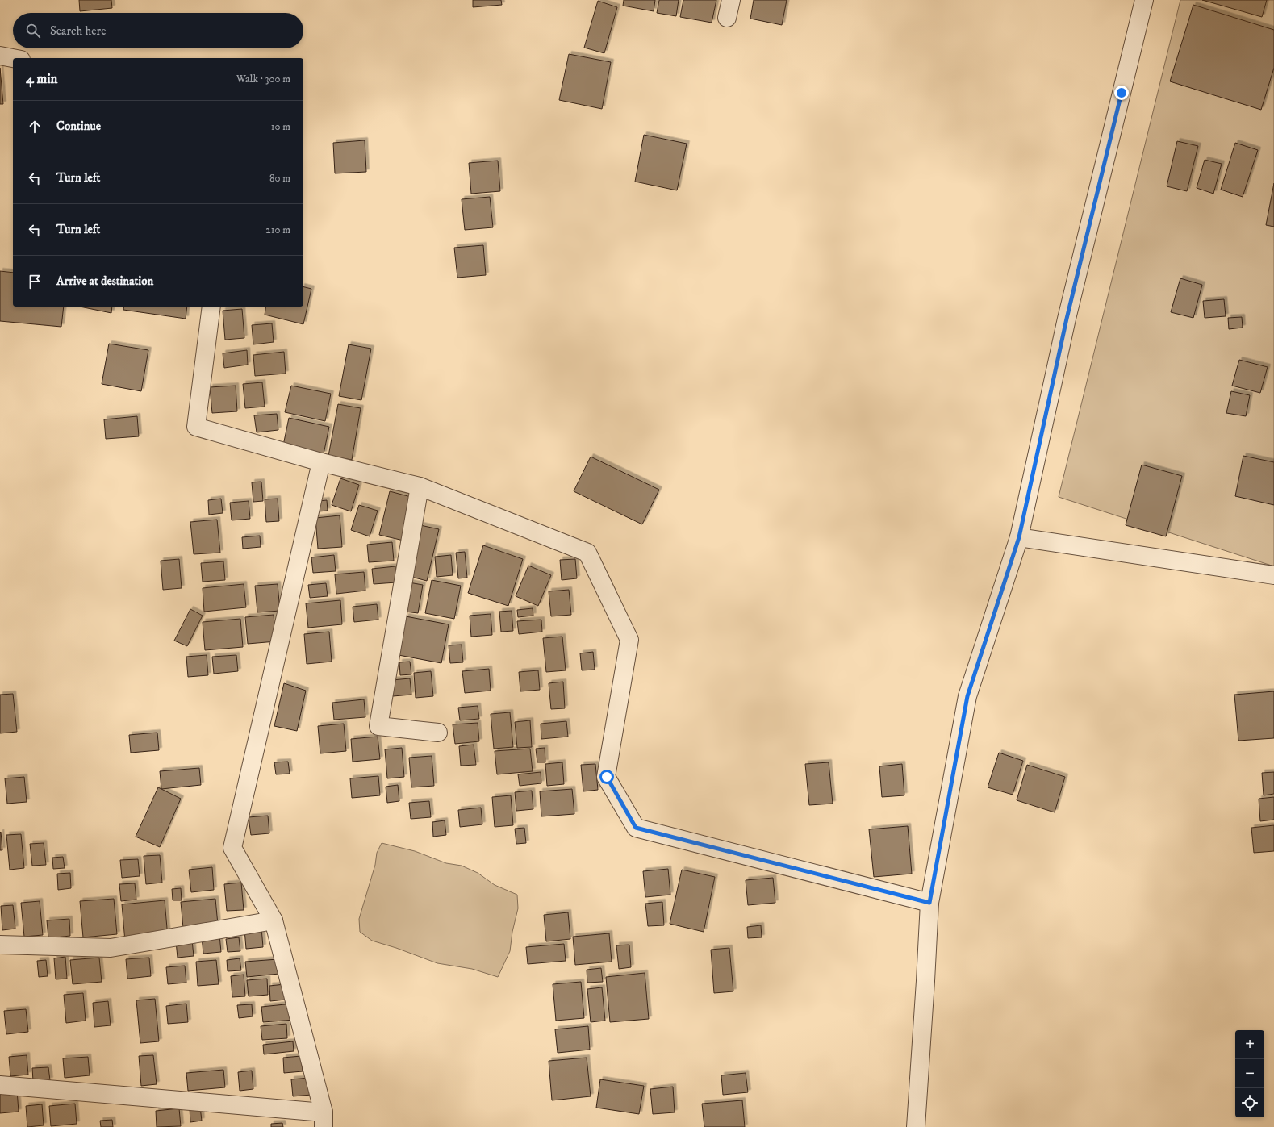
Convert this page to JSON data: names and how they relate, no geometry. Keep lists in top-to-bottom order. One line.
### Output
{"page":{"search":"Search here","heading":["4 min","Walk · 300 m"],"list":[["Continue","10 m"],["Turn left","80 m"],["Turn left","210 m"],"Arrive at destination"],"map_buttons":["+","−"]}}
